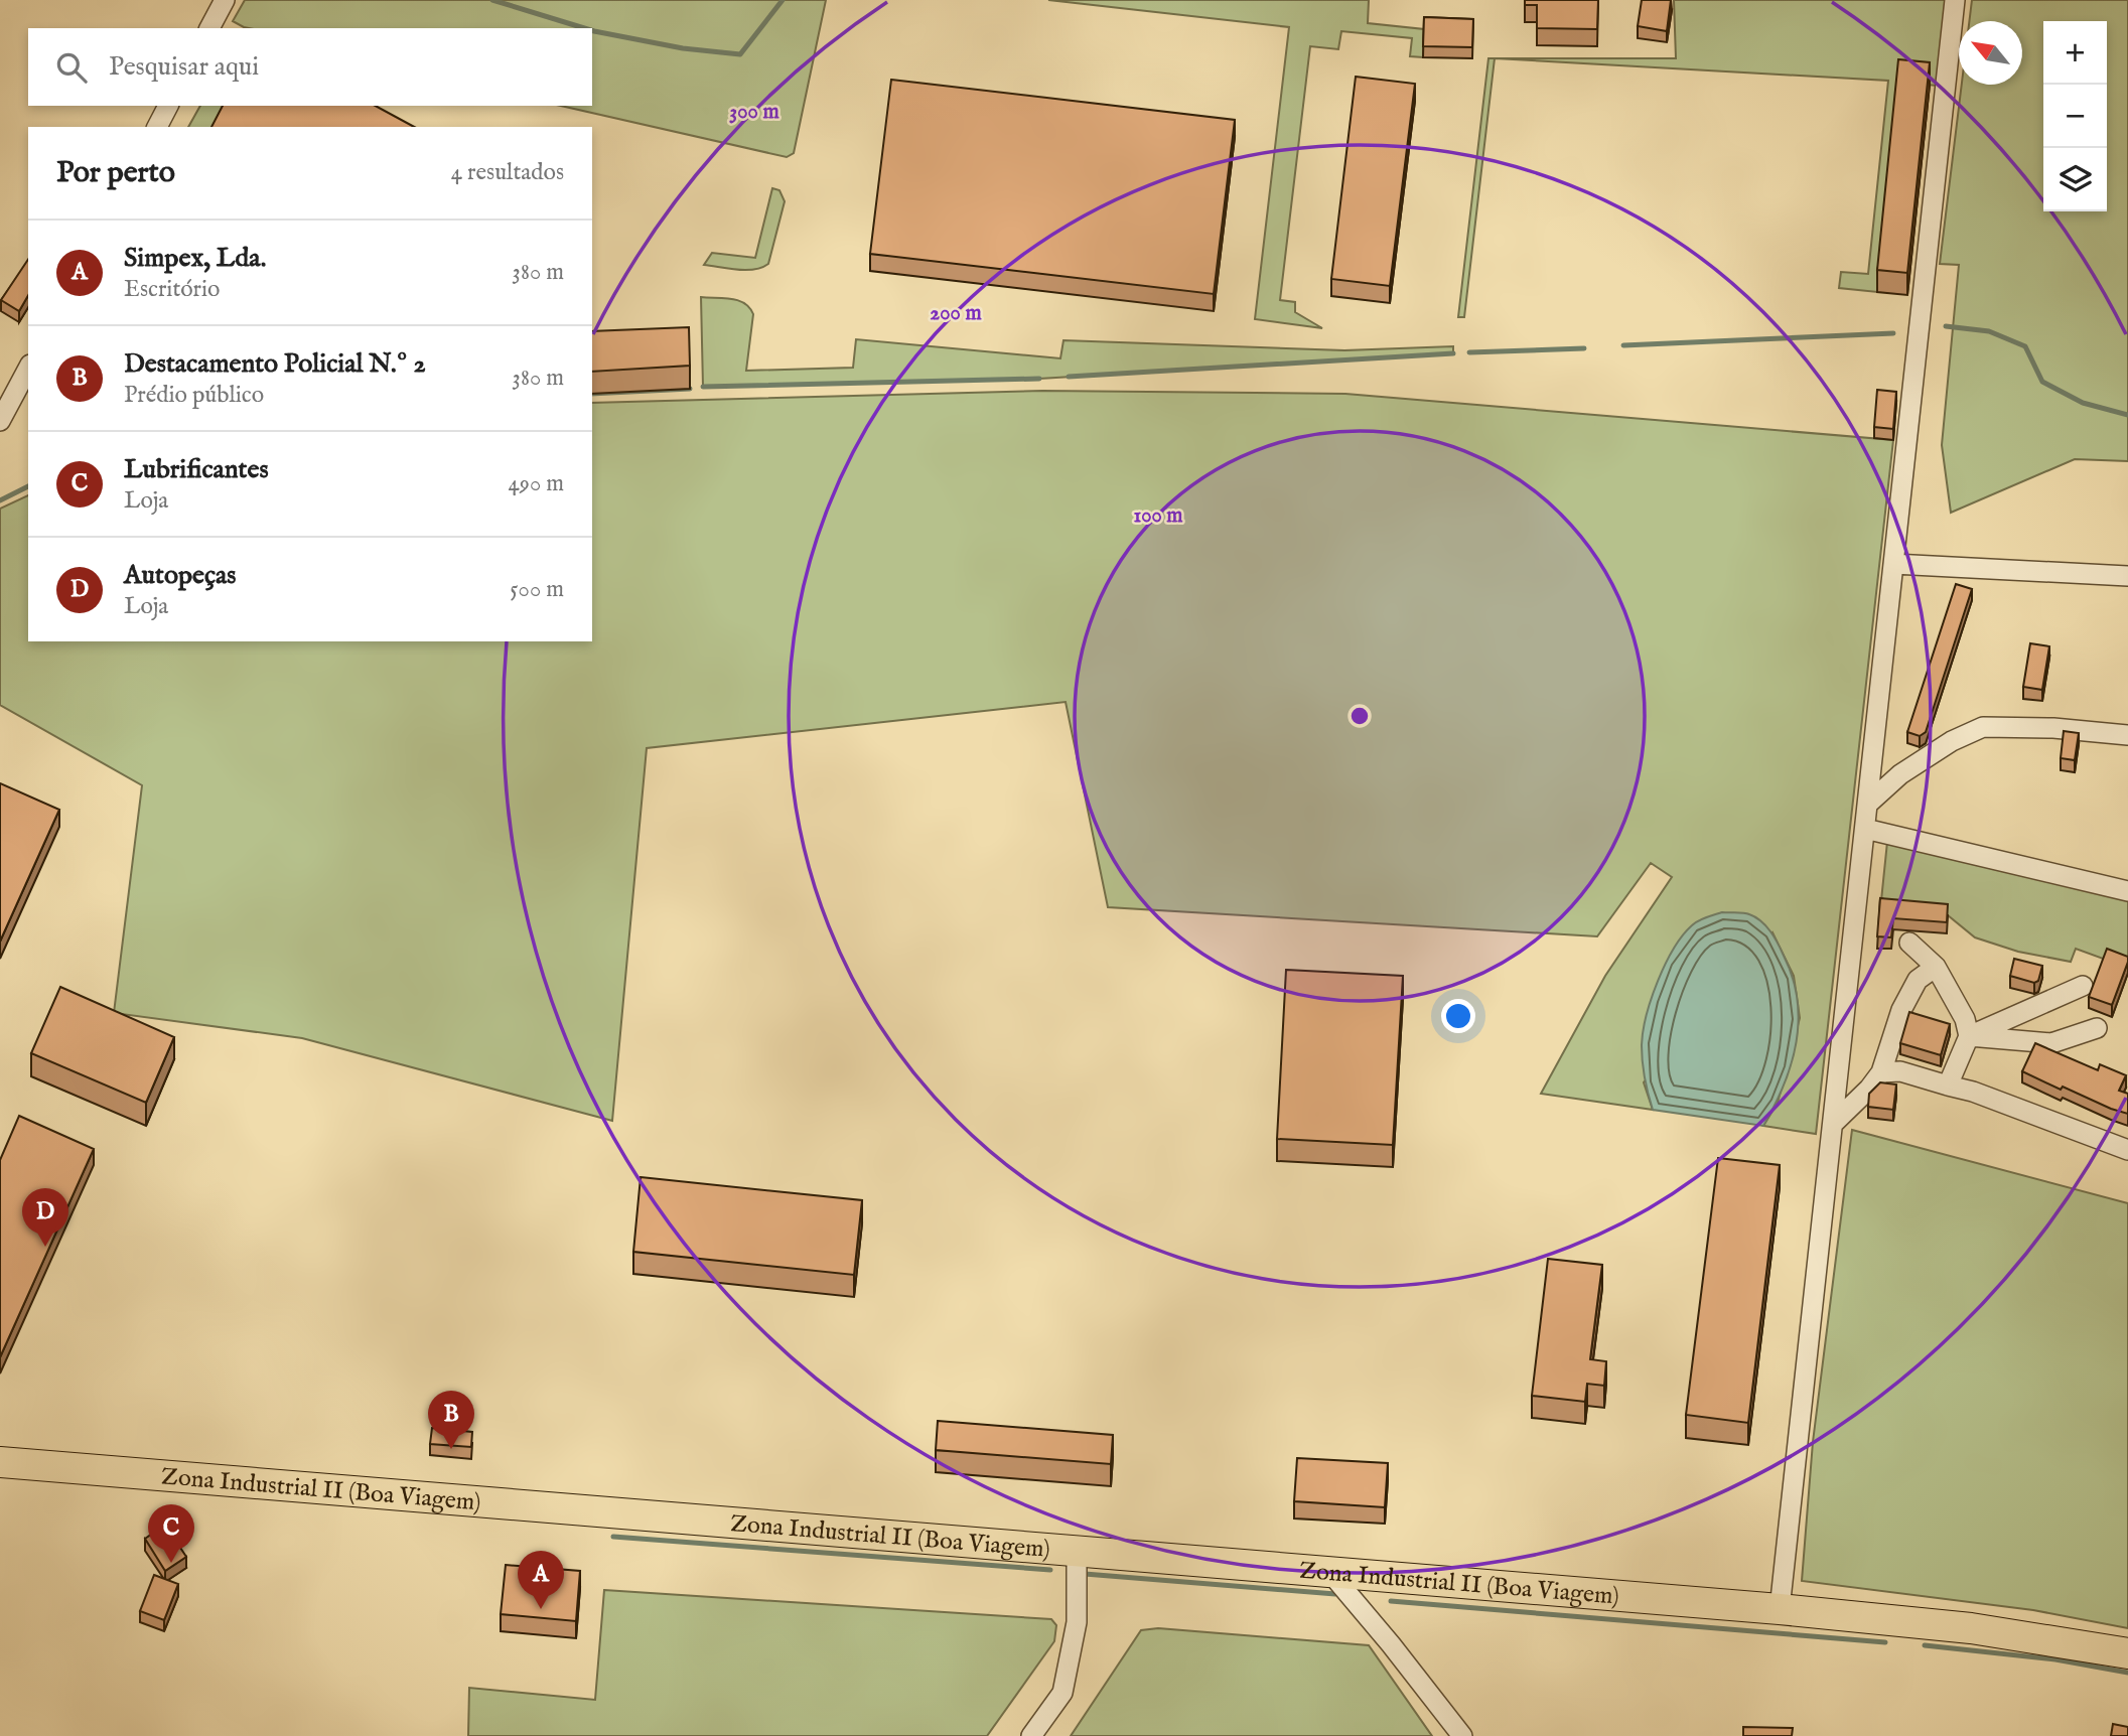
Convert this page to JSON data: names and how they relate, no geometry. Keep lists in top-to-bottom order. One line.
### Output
{"streets":{"main road":["Zona Industrial II (Boa Viagem)"]},"north":"top left","page":{"map_buttons":["+","−"],"search":"Pesquisar aqui","heading":["Por perto","4 resultados"],"list":[{"mark":"A","name":"Simpex, Lda.","note":"Escritório","value":"380 m"},{"mark":"B","name":"Destacamento Policial N.º 2","note":"Prédio público","value":"380 m"},{"mark":"C","name":"Lubrificantes","note":"Loja","value":"490 m"},{"mark":"D","name":"Autopeças","note":"Loja","value":"500 m"}],"pins":["D","B","C","A"]},"rings":["300 m","200 m","100 m"]}
